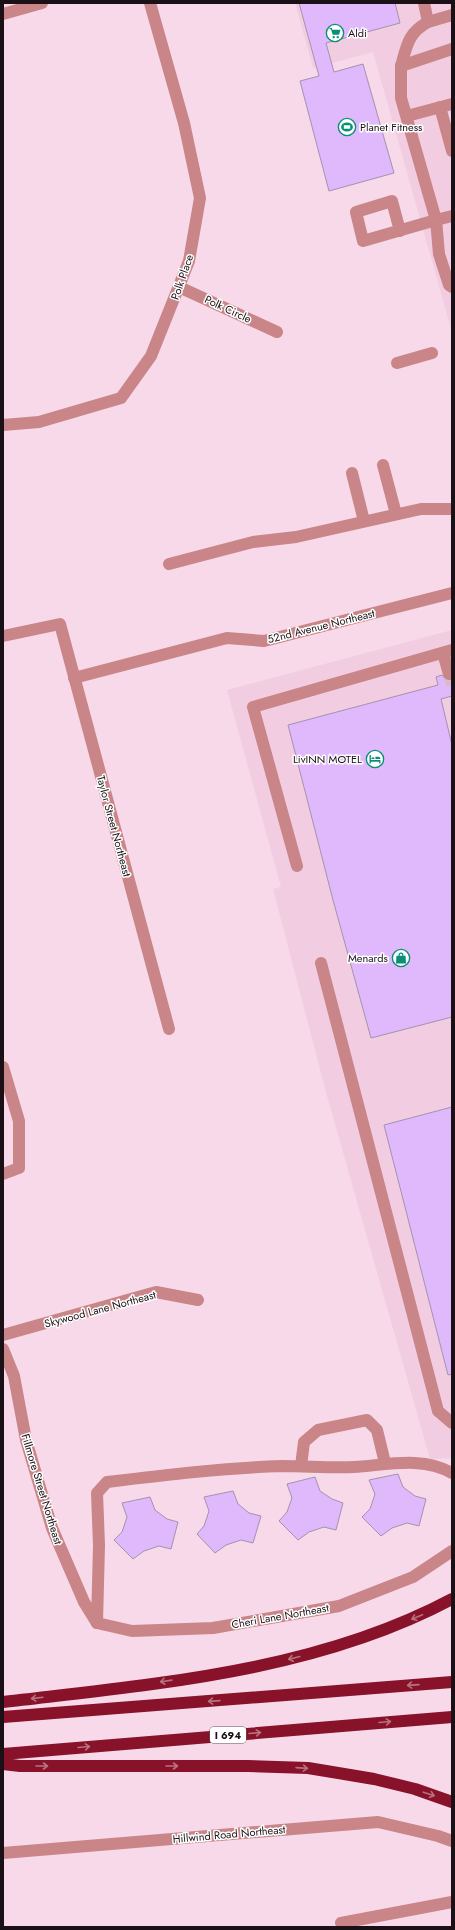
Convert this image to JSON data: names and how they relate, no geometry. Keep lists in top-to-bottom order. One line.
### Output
{"streets":{"highway":["I 694"],"street":["Polk Place","Polk Circle","52nd Avenue Northeast","Taylor Street Northeast","Skywood Lane Northeast","Fillmore Street Northeast","Cheri Lane Northeast","Hillwind Road Northeast"]},"crossings":[["Polk Place","Polk Circle"],["52nd Avenue Northeast","Taylor Street Northeast"],["Fillmore Street Northeast","Cheri Lane Northeast"]],"places":{"supermarket":["Aldi"],"sports":["Planet Fitness"],"hotel":["LivINN MOTEL"],"shop":["Menards"]}}
